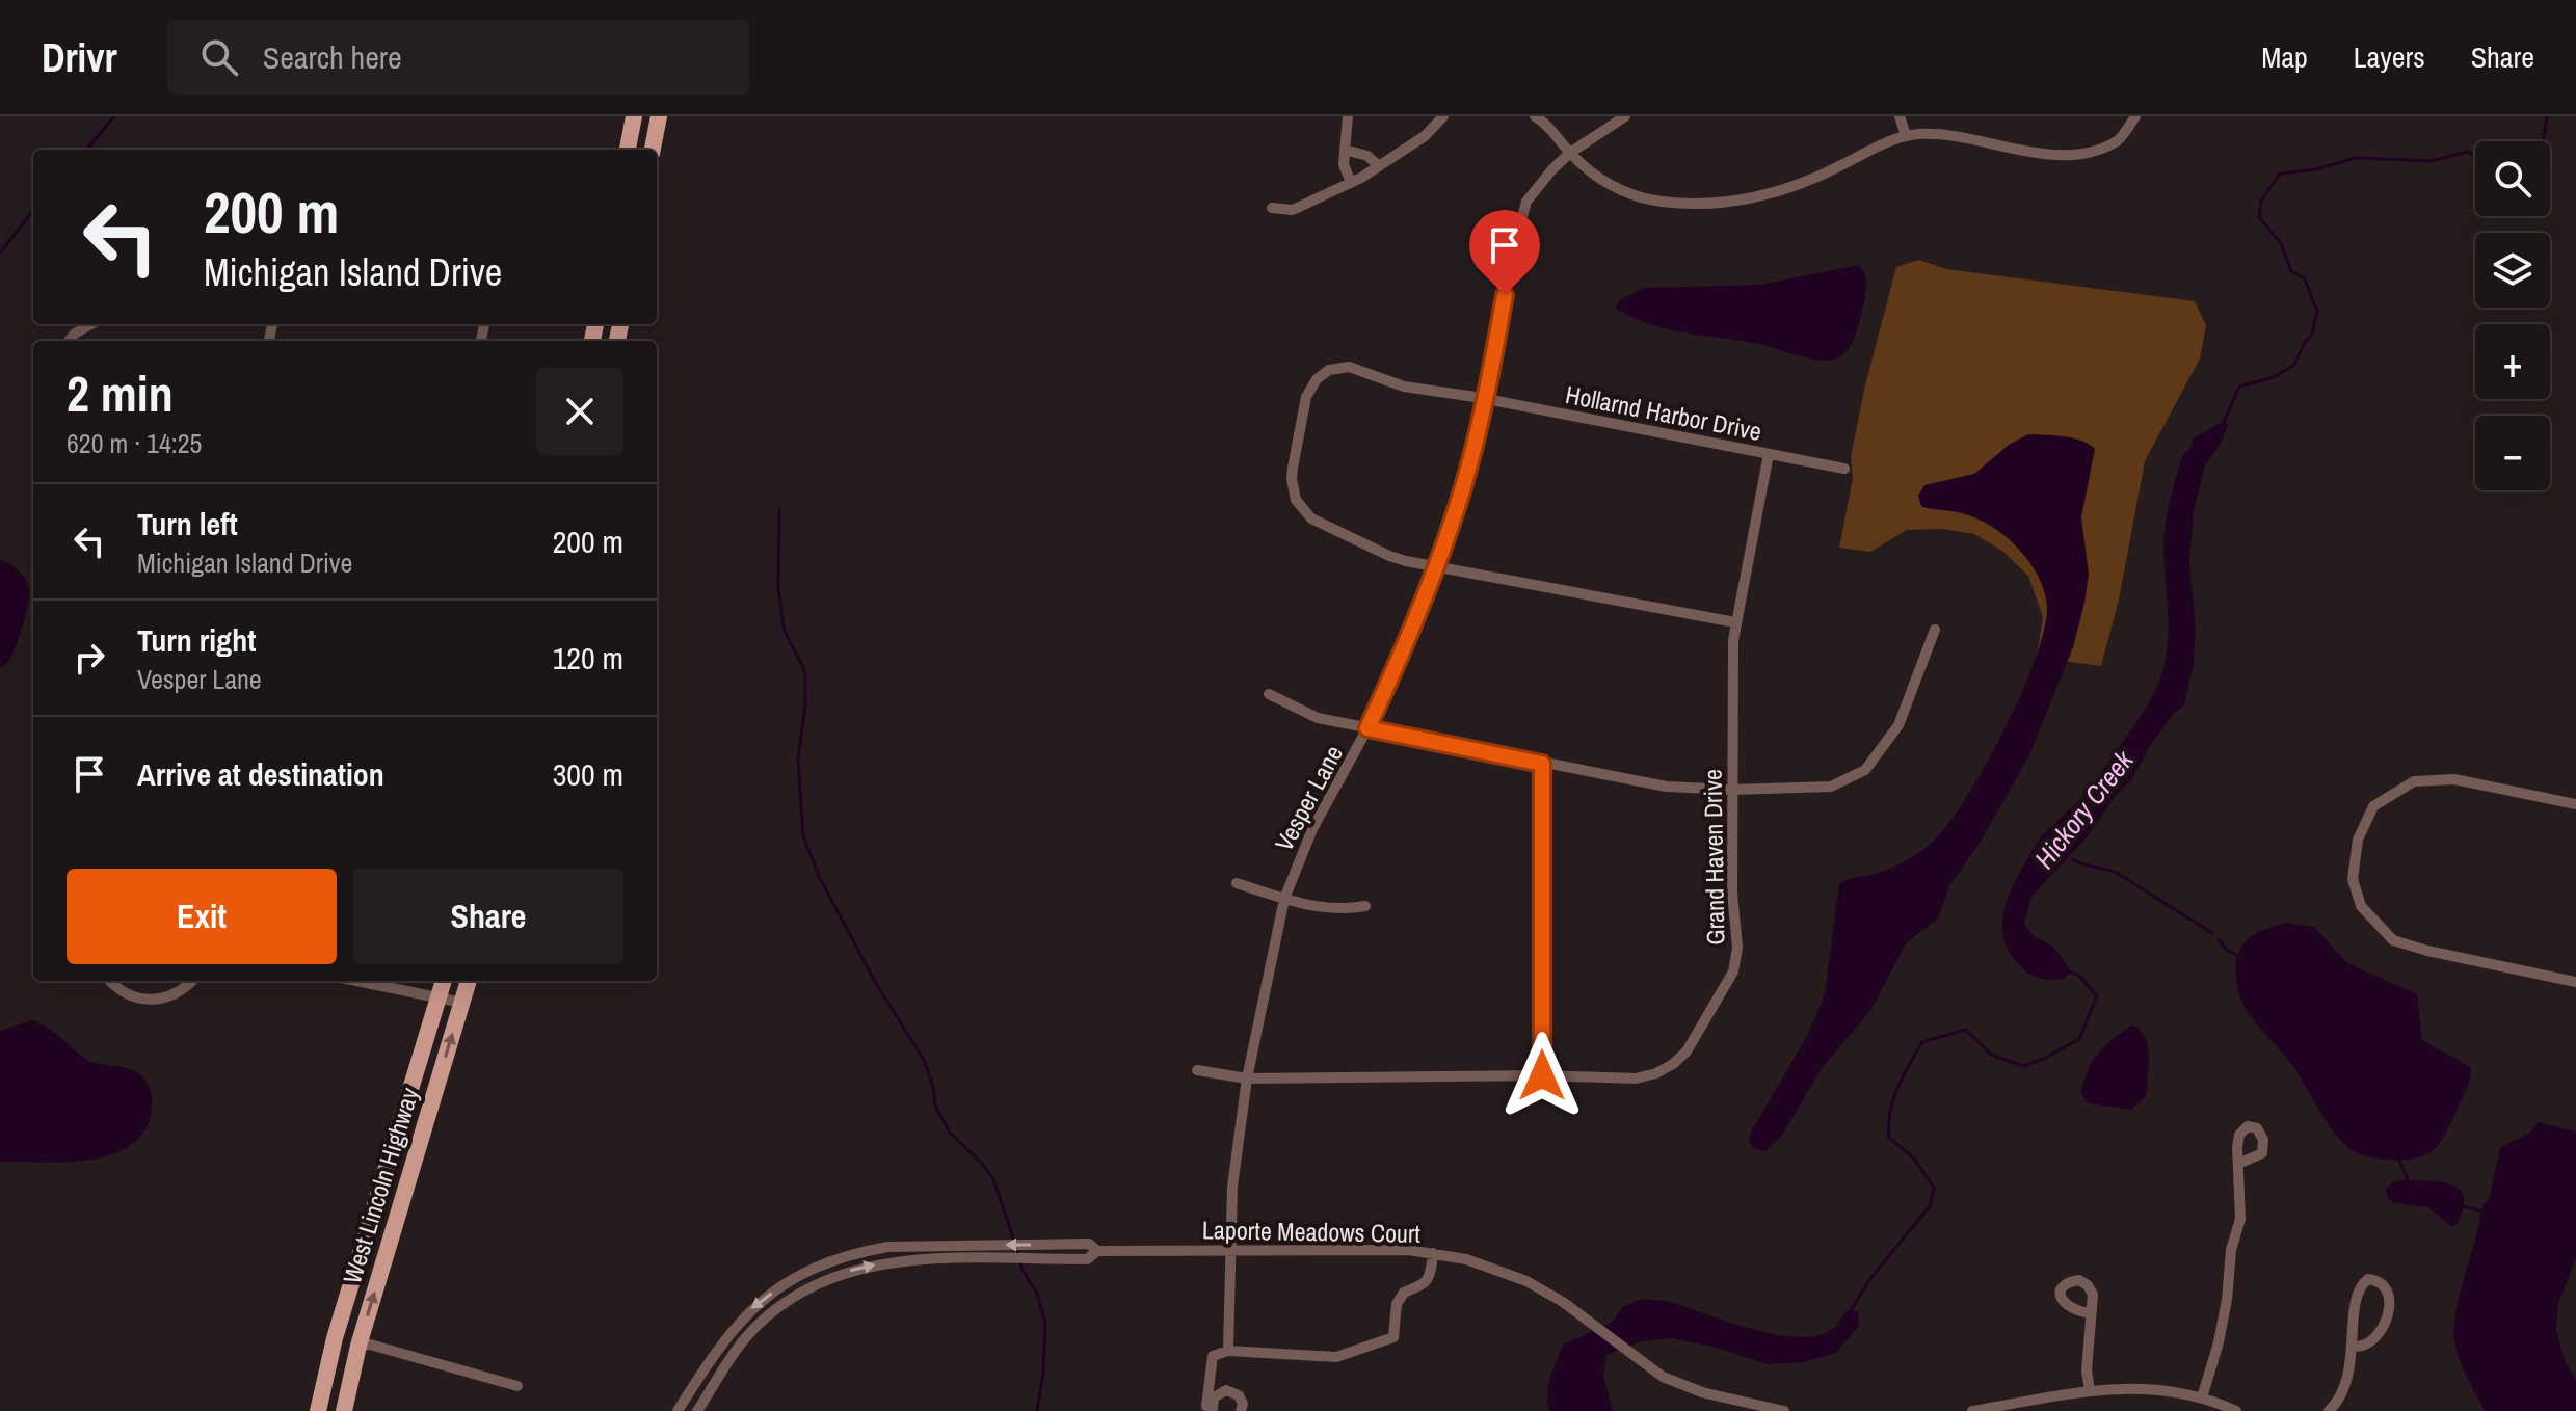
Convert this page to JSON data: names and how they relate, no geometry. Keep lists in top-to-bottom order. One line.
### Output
{"streets":{"main road":["West Lincoln Highway"],"street":["Hollarnd Harbor Drive","Vesper Lane","Grand Haven Drive","Laporte Meadows Court"]},"crossings":[["Hollarnd Harbor Drive","Vesper Lane"],["Hollarnd Harbor Drive","Grand Haven Drive"],["Vesper Lane","Grand Haven Drive"],["Vesper Lane","Laporte Meadows Court"]],"water":["Hickory Creek"],"page":{"header":"Drivr","search":"Search here","nav":["Map","Layers","Share"],"map_buttons":["+","−"],"turn":["200 m","Michigan Island Drive"],"heading":["2 min","620 m · 14:25"],"list":[{"name":"Turn left","note":"Michigan Island Drive","value":"200 m"},{"name":"Turn right","note":"Vesper Lane","value":"120 m"},{"name":"Arrive at destination","value":"300 m"}],"buttons":["Exit","Share"]}}
